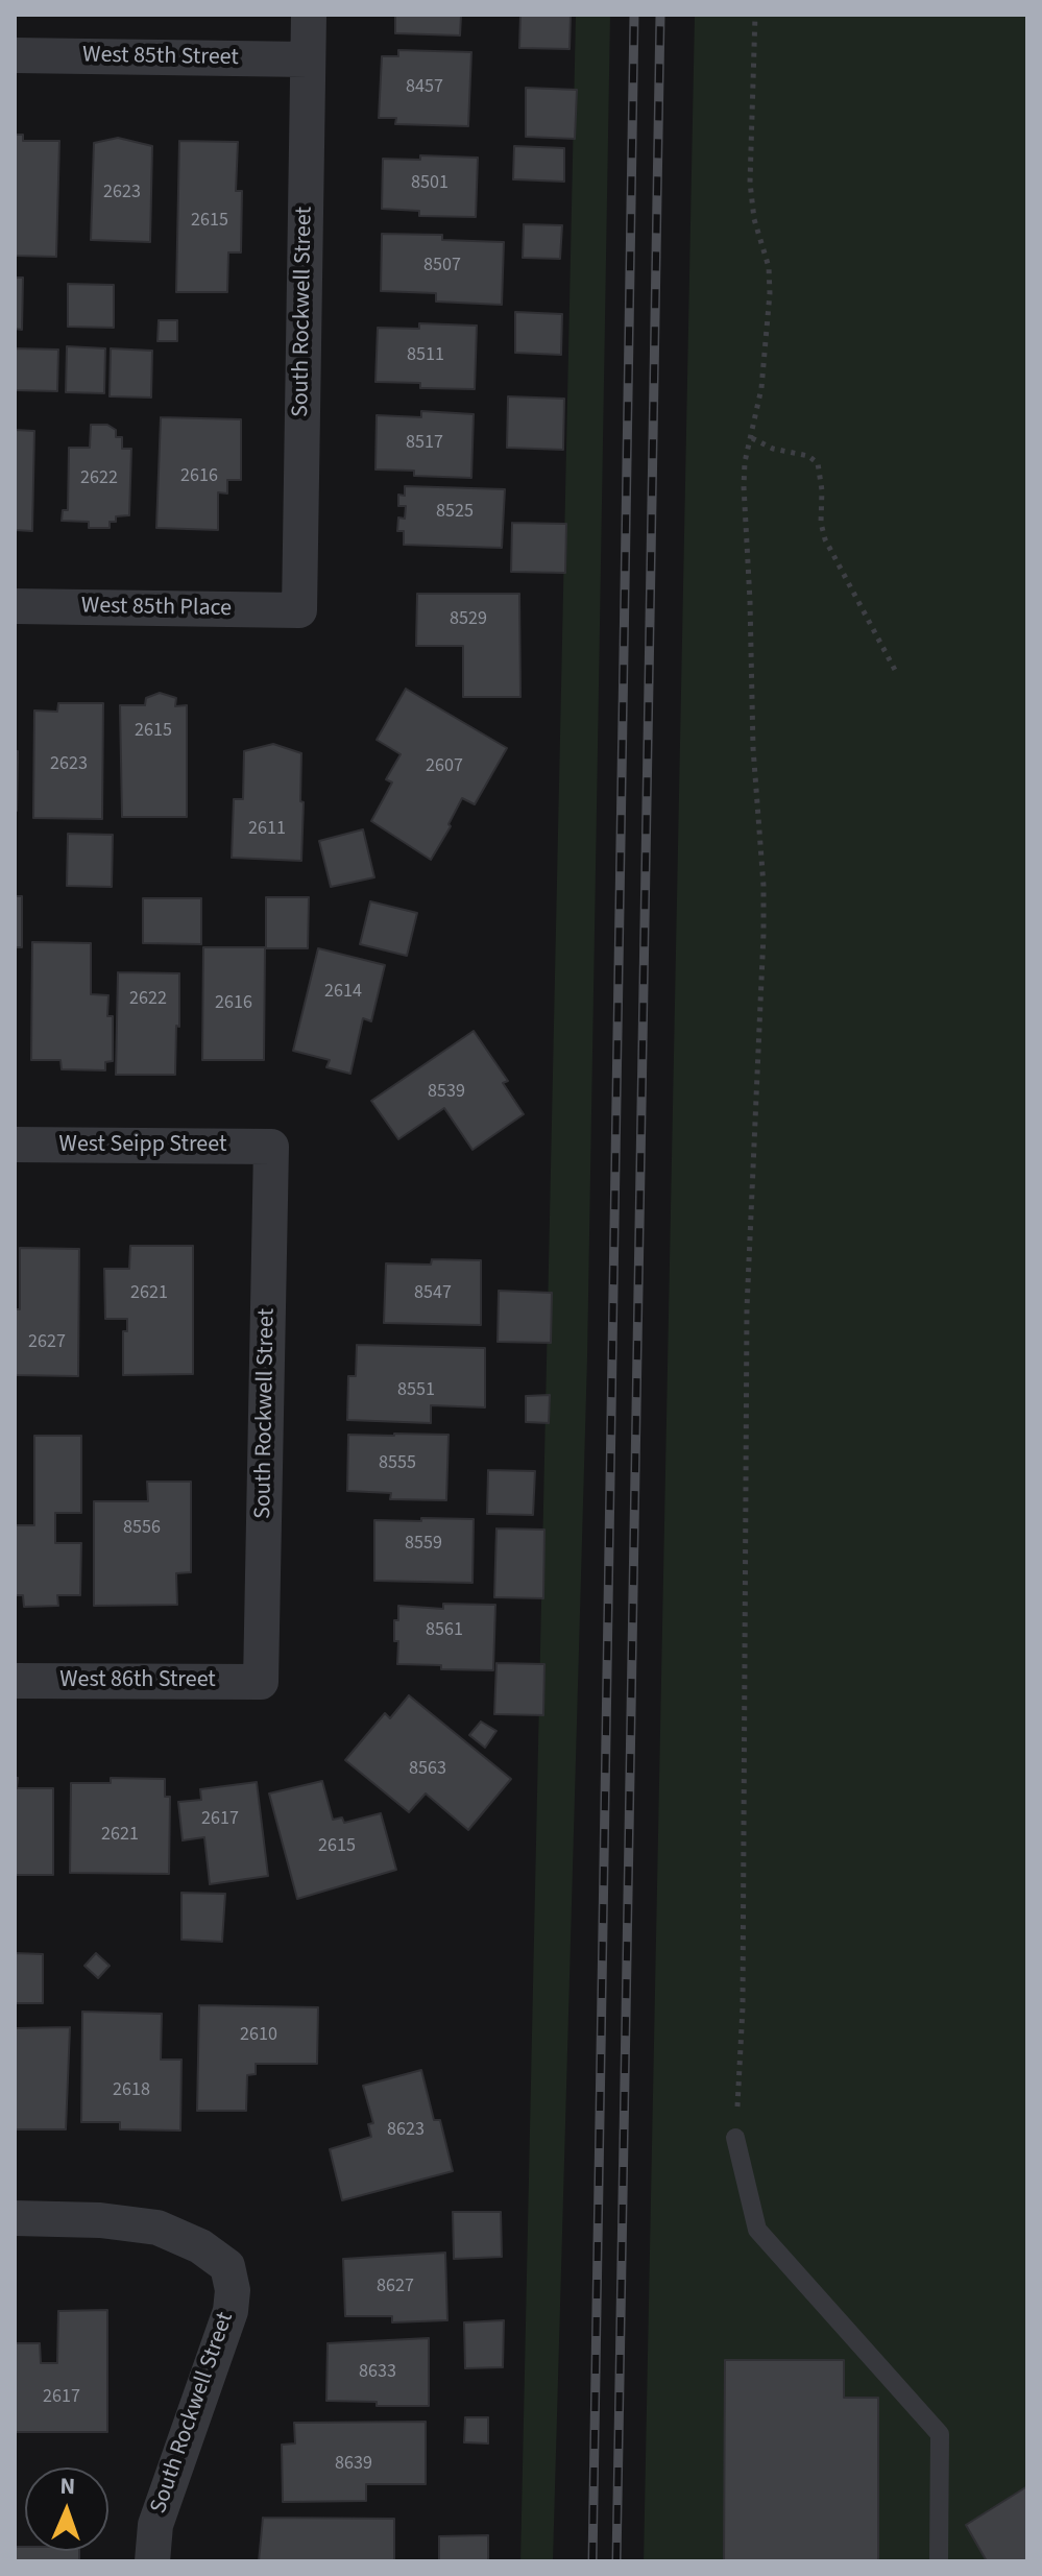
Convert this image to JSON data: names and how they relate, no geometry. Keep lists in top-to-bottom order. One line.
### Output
{"streets":{"street":["West 85th Street","South Rockwell Street","West 85th Place","West Seipp Street","West 86th Street"]},"crossings":[["West 85th Street","South Rockwell Street"],["South Rockwell Street","West 85th Place"],["South Rockwell Street","West Seipp Street"],["South Rockwell Street","West 86th Street"]],"house_numbers":["8457","8501","2623","2615","8507","8511","8517","2616","2622","8525","8529","2615","2623","2607","2611","2614","2622","2616","8539","2621","8547","2627","8551","8555","8556","8559","8561","8563","2617","2621","2615","2610","2618","8623","8627","8633","2617","8639"],"north":"top"}
